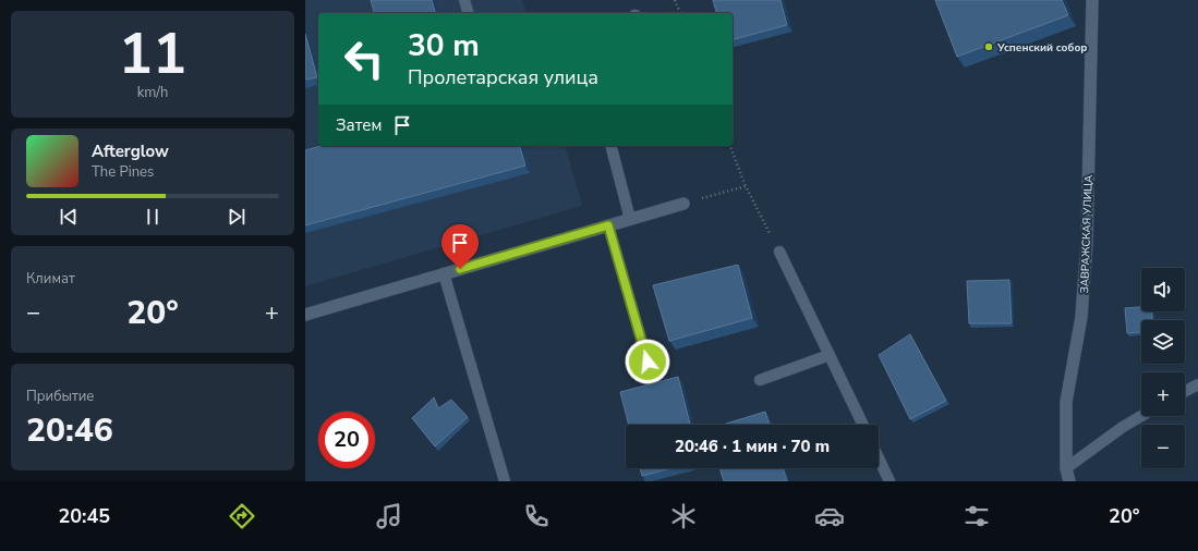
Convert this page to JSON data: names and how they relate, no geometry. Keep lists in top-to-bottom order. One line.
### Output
{"streets":{"street":["ЗАВРАЖСКАЯ УЛИЦА"]},"places":["Успенский собор"],"page":{"tile":[["11","km/h"],"Климат",["Прибытие","20:46"]],"turn":["30 m","Пролетарская улица"],"then":"Затем","song":["Afterglow","The Pines"],"map_buttons":["+","−"],"heat":["−","20°","+"],"limit":"20","trip":"20:46 · 1 мин · 70 m","tabs":["20:45","20°"]}}
